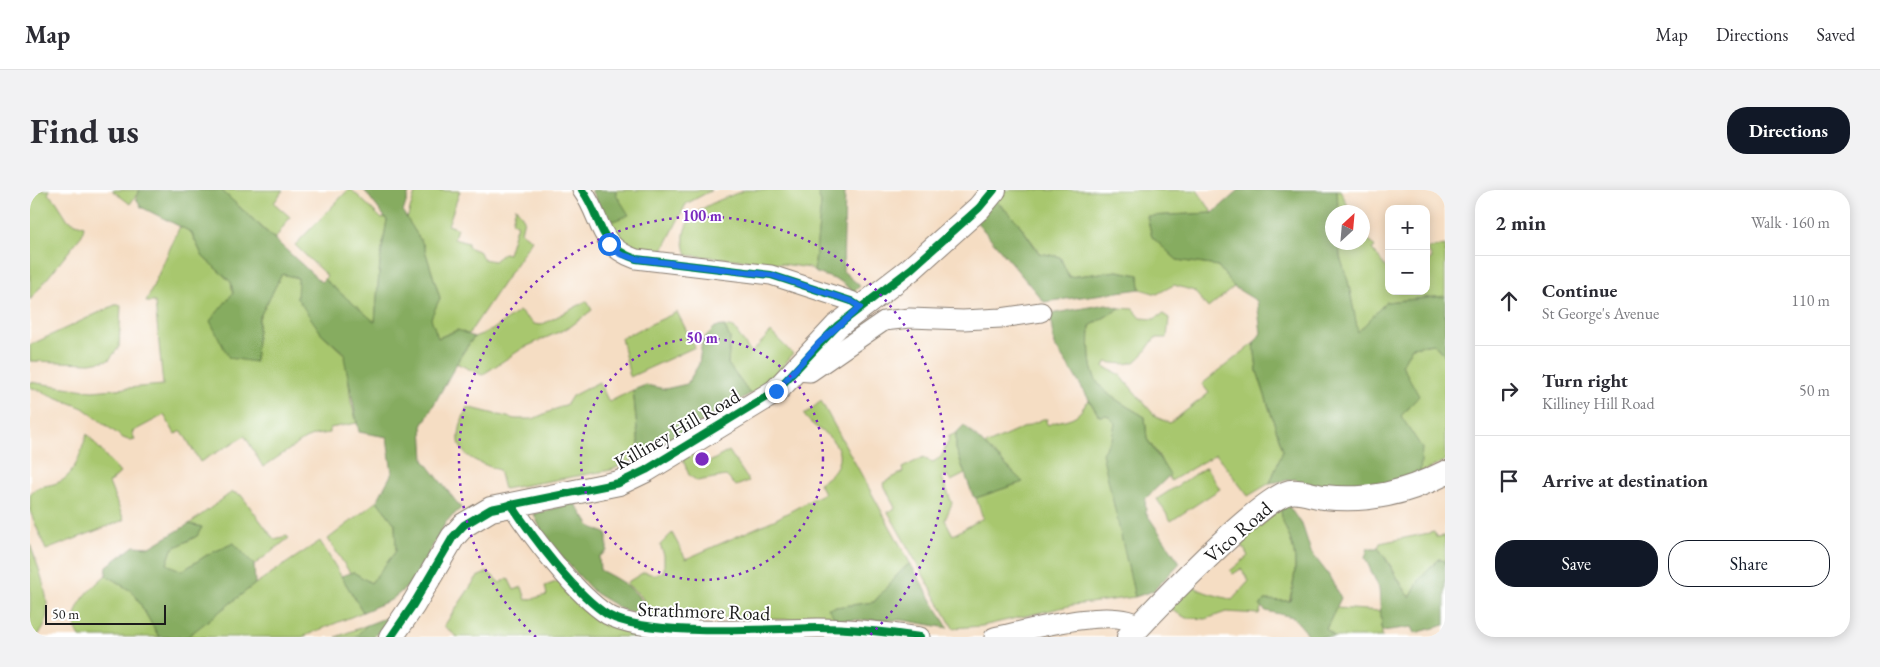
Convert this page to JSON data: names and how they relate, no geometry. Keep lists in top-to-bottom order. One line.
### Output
{"streets":{"main road":["Killiney Hill Road","Vico Road"],"street":["Strathmore Road"]},"crossings":[["Killiney Hill Road","Strathmore Road"]],"scale_bar":"50 m","north":"top right","page":{"header":"Map","nav":["Map","Directions","Saved"],"buttons":["Directions",["Save","Share"]],"title":"Find us","heading":["2 min","Walk · 160 m"],"map_buttons":["+","−"],"list":[["Continue","St George's Avenue","110 m"],["Turn right","Killiney Hill Road","50 m"],"Arrive at destination"],"scale":"50 m"},"rings":["100 m","50 m"]}
